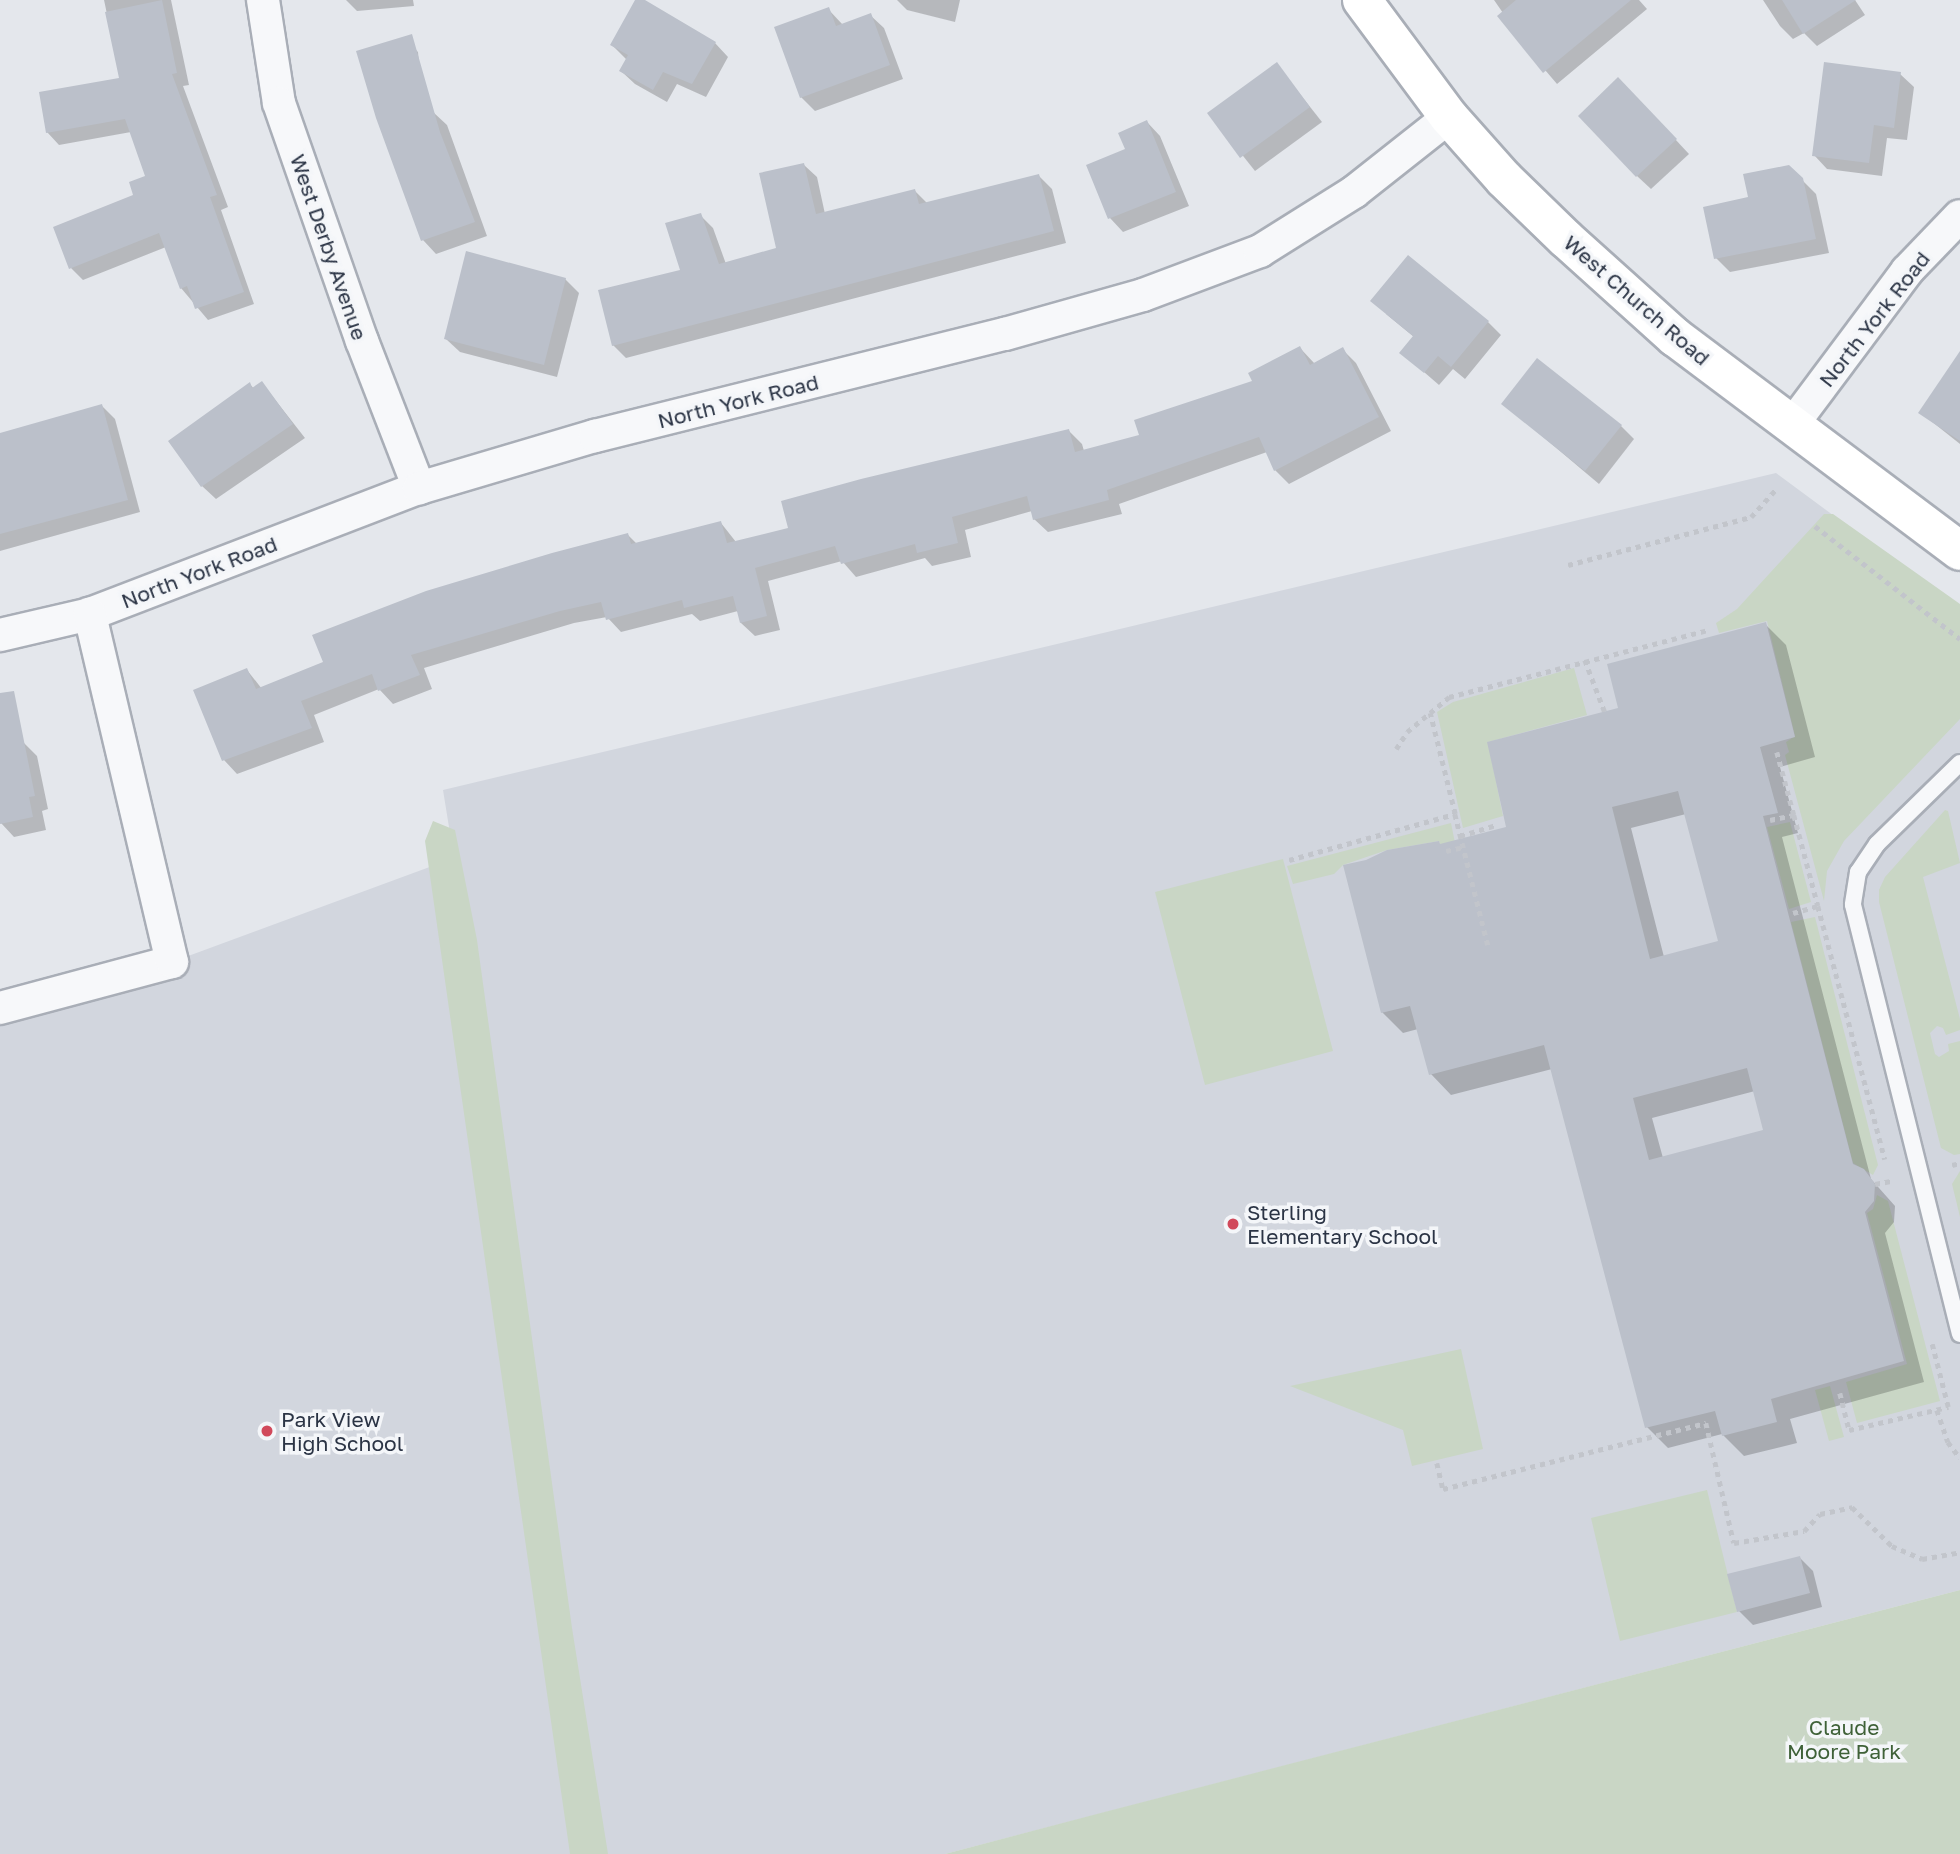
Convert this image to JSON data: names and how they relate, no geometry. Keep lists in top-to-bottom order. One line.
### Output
{"streets":{"main road":["West Church Road"],"street":["West Derby Avenue","North York Road"]},"crossings":[["West Derby Avenue","North York Road"],["West Church Road","North York Road"]],"parks":["Claude Moore Park"],"places":["Sterling Elementary School","Park View High School"]}
